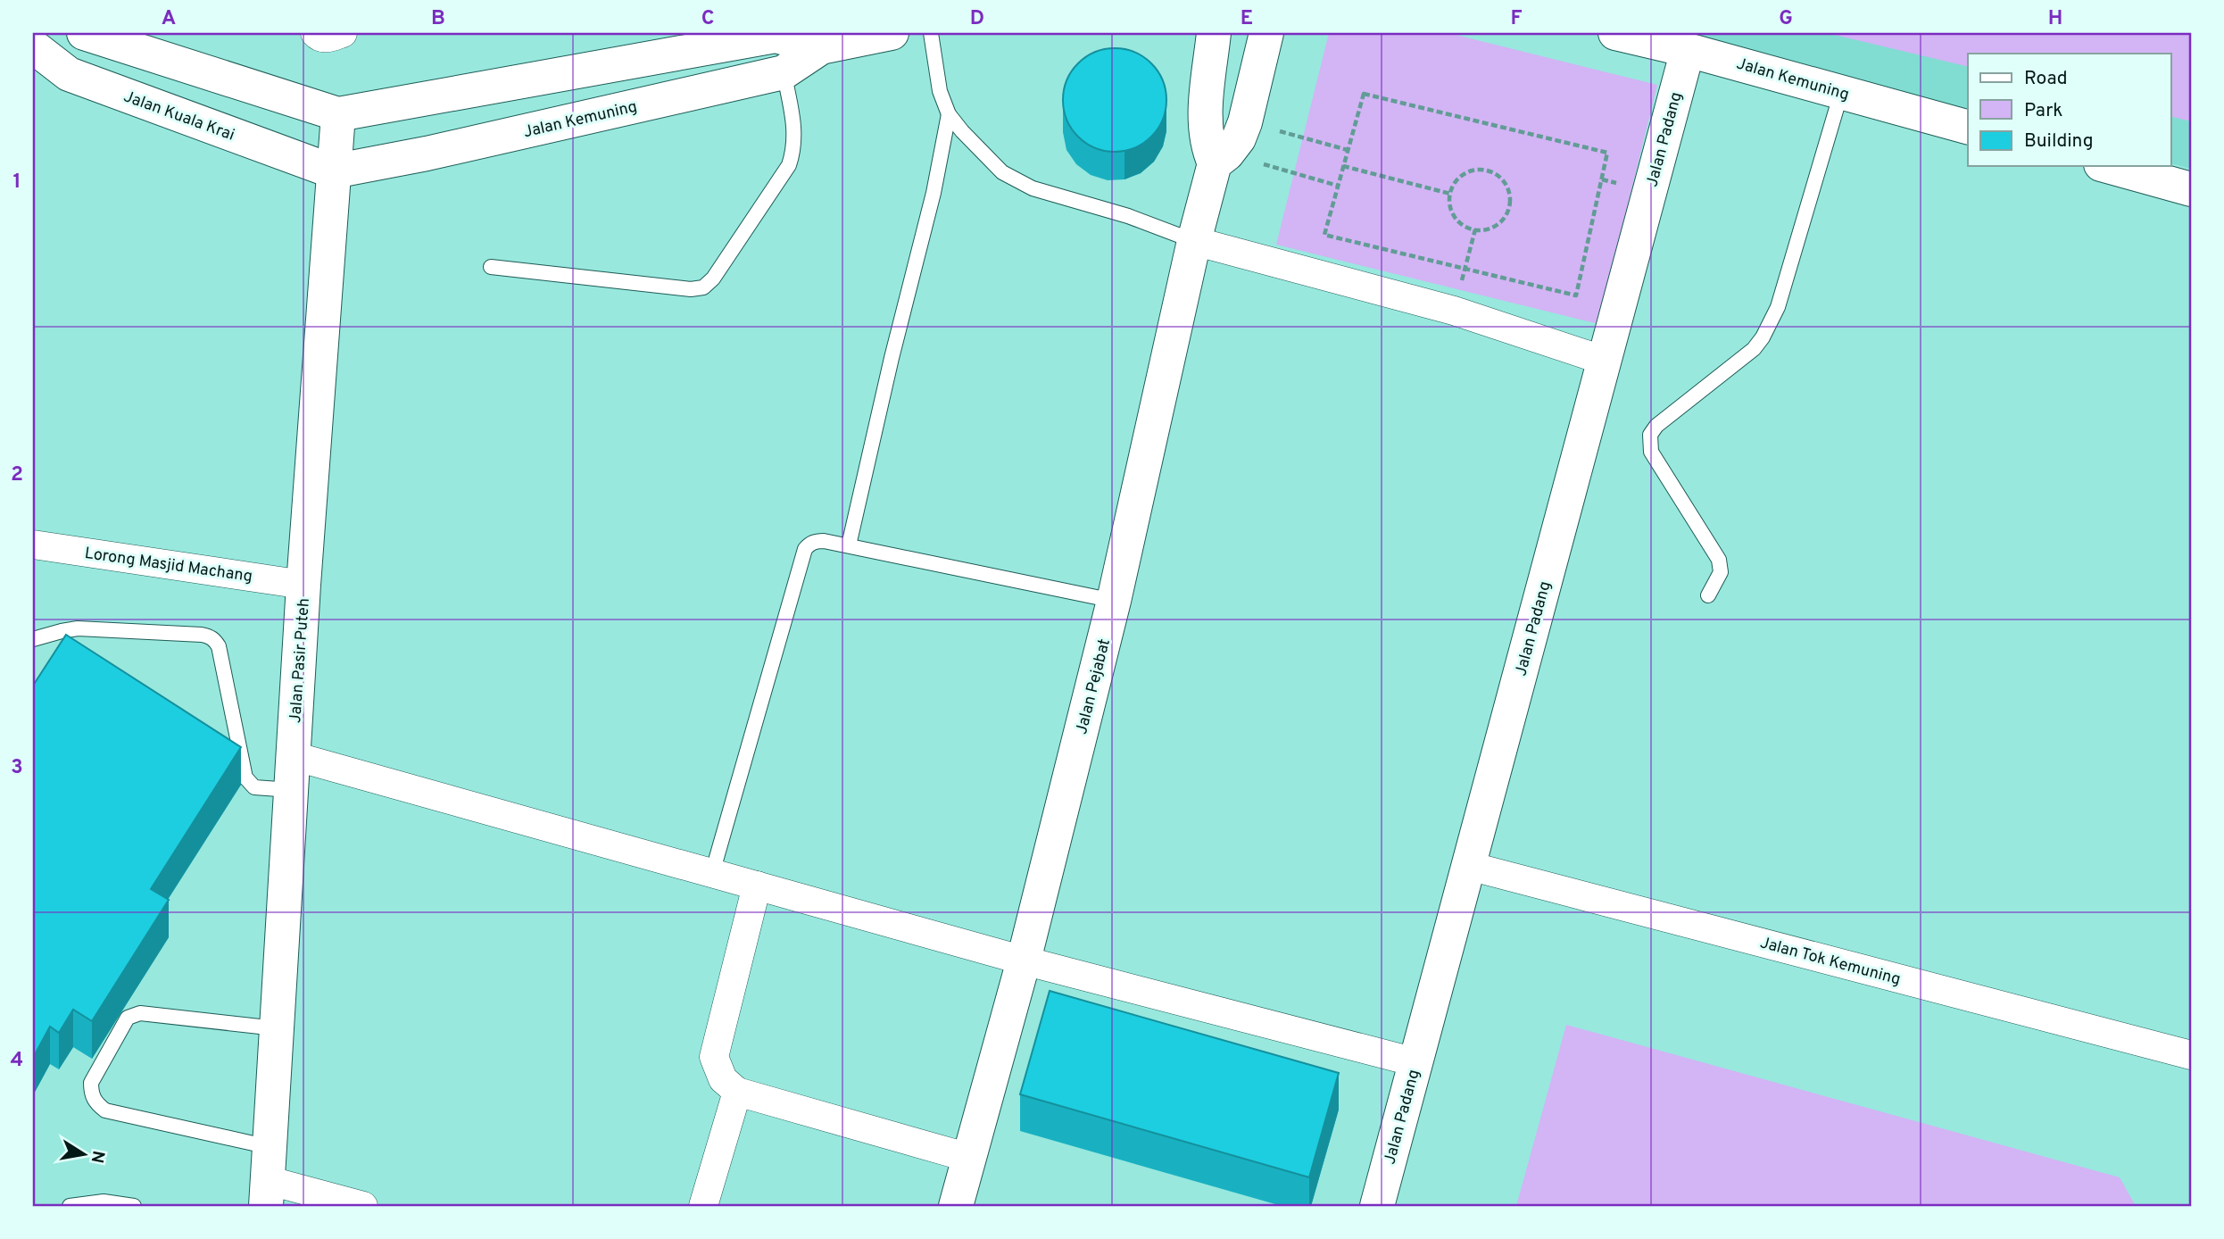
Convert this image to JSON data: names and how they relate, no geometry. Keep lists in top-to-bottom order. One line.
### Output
{"streets":{"main road":["Jalan Kemuning","Jalan Kuala Krai","Jalan Padang","Jalan Pasir Puteh","Jalan Pejabat"],"street":["Lorong Masjid Machang","Jalan Tok Kemuning"]},"crossings":[["Jalan Kemuning","Jalan Kuala Krai"],["Jalan Kemuning","Jalan Padang"],["Jalan Kemuning","Jalan Pasir Puteh"],["Jalan Kuala Krai","Jalan Pasir Puteh"],["Jalan Padang","Jalan Tok Kemuning"],["Lorong Masjid Machang","Jalan Pasir Puteh"]],"legend":["Road","Park","Building"],"north":"right","grid":{"columns":["A","B","C","D","E","F","G","H"],"rows":["1","2","3","4"]}}
